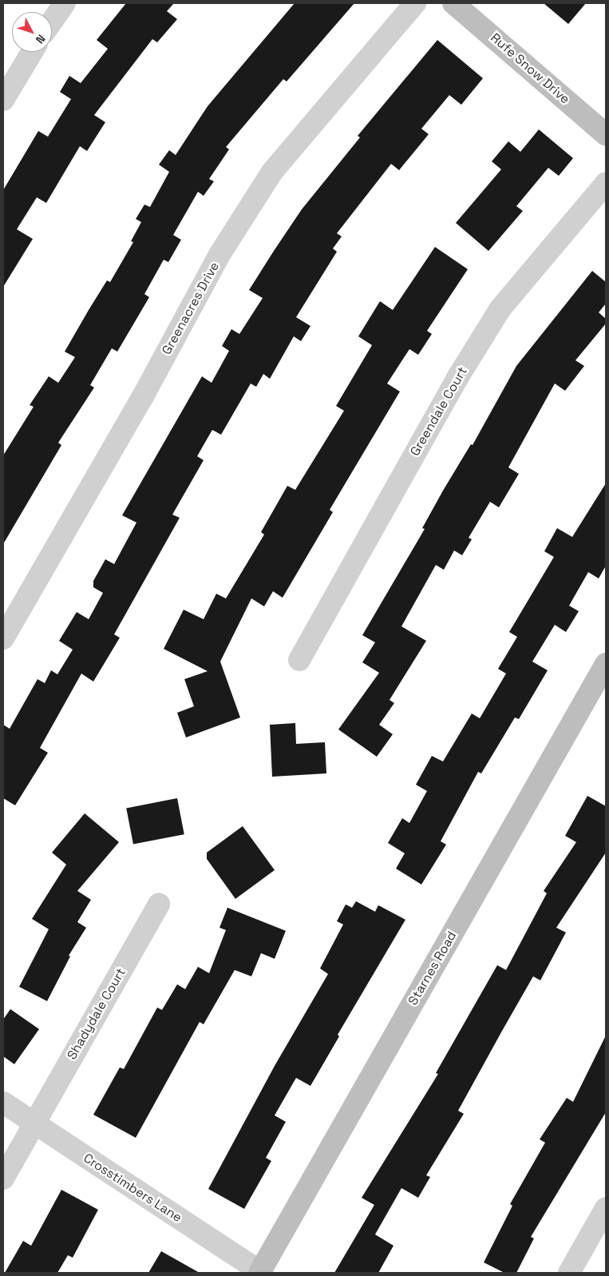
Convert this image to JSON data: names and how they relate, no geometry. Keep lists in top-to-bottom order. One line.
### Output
{"streets":{"main road":["Rufe Snow Drive","Starnes Road"],"street":["Greenacres Drive","Greendale Court","Shadydale Court","Crosstimbers Lane"]},"crossings":[["Starnes Road","Crosstimbers Lane"],["Shadydale Court","Crosstimbers Lane"]],"north":"bottom right"}
